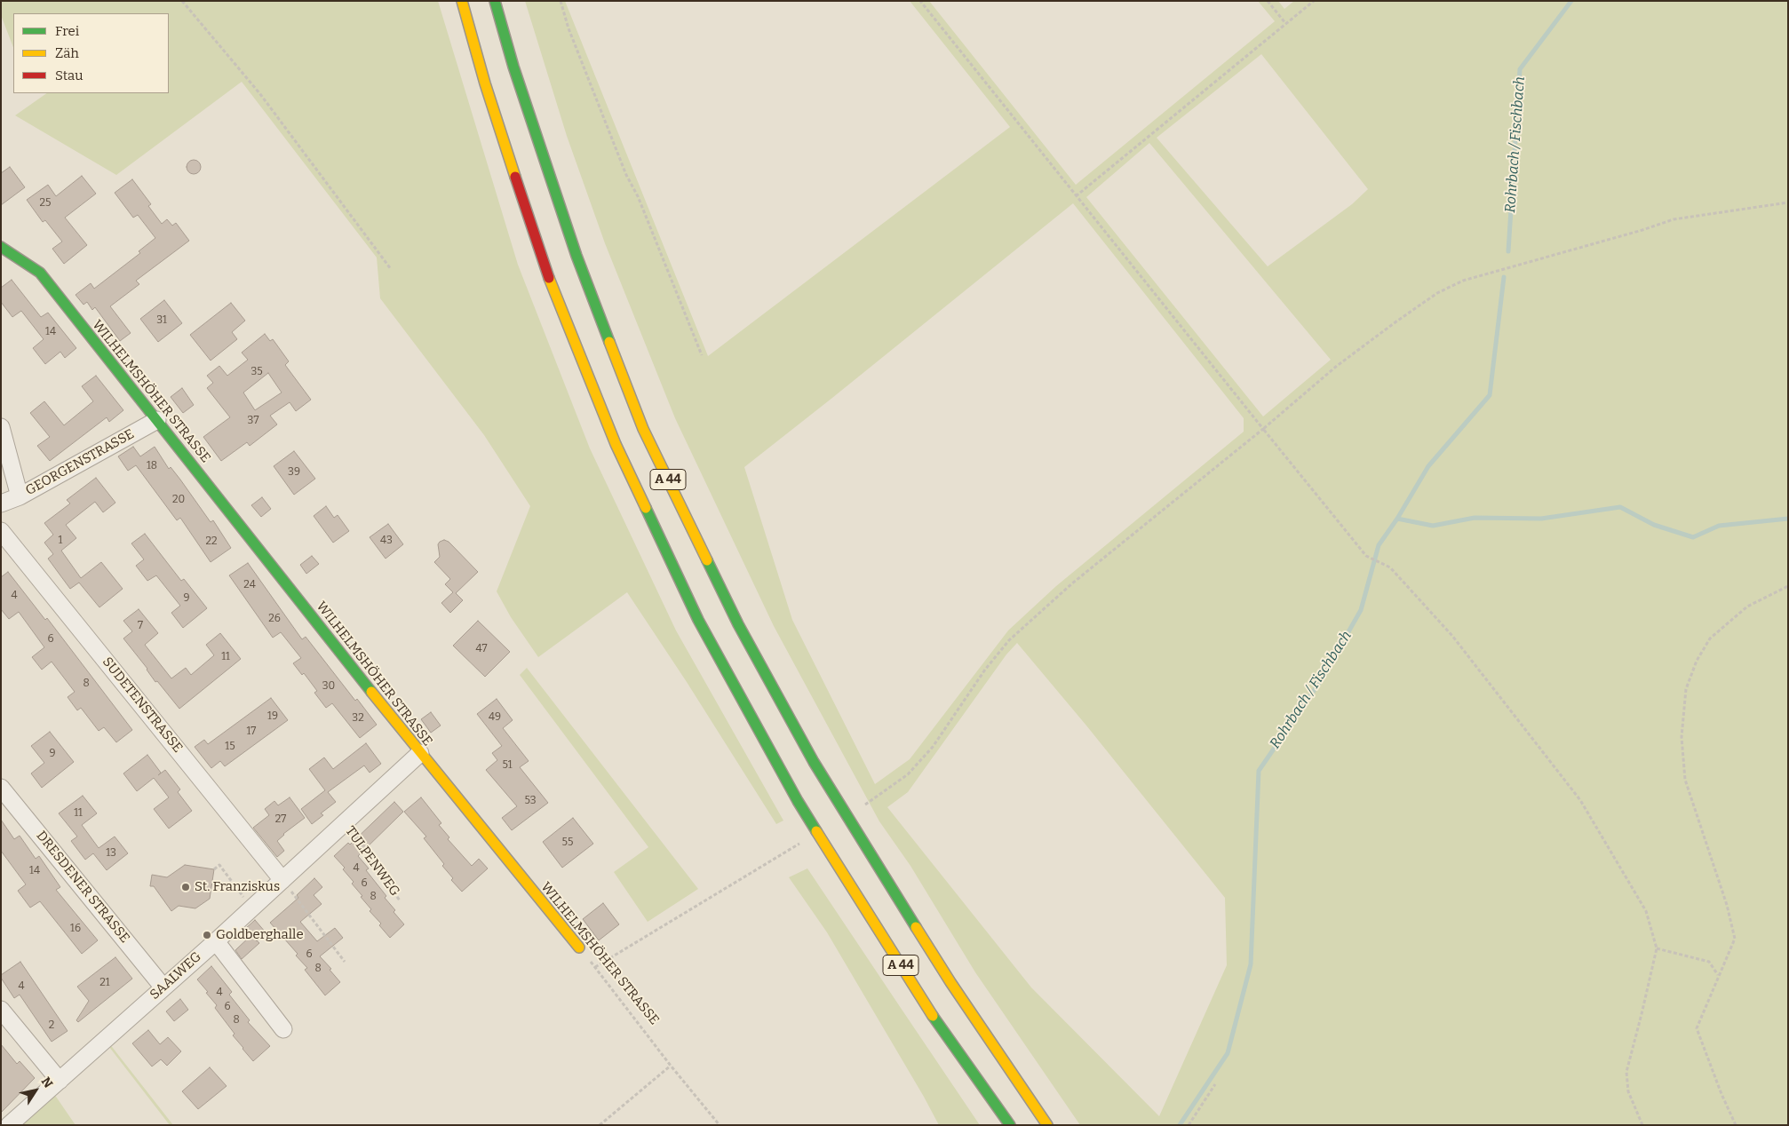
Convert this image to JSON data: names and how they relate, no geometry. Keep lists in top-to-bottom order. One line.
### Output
{"streets":{"main road":["WILHELMSHÖHER STRASSE","A 44"],"street":["GEORGENSTRASSE","SUDETENSTRASSE","DRESDENER STRASSE","SAALWEG"],"path":["TULPENWEG"]},"crossings":[["WILHELMSHÖHER STRASSE","GEORGENSTRASSE"],["WILHELMSHÖHER STRASSE","SAALWEG"],["SUDETENSTRASSE","SAALWEG"],["TULPENWEG","SAALWEG"],["DRESDENER STRASSE","SAALWEG"]],"water":["Rohrbach / Fischbach"],"places":["St. Franziskus","Goldberghalle"],"house_numbers":["25","31","14","35","37","18","39","20","1","43","22","24","4","9","26","7","6","47","11","8","30","19","49","32","17","15","9","51","53","11","27","55","13","4","14","6","8","16","6","8","21","4","4","6","8","2"],"legend":["Frei","Zäh","Stau"],"north":"top right"}
